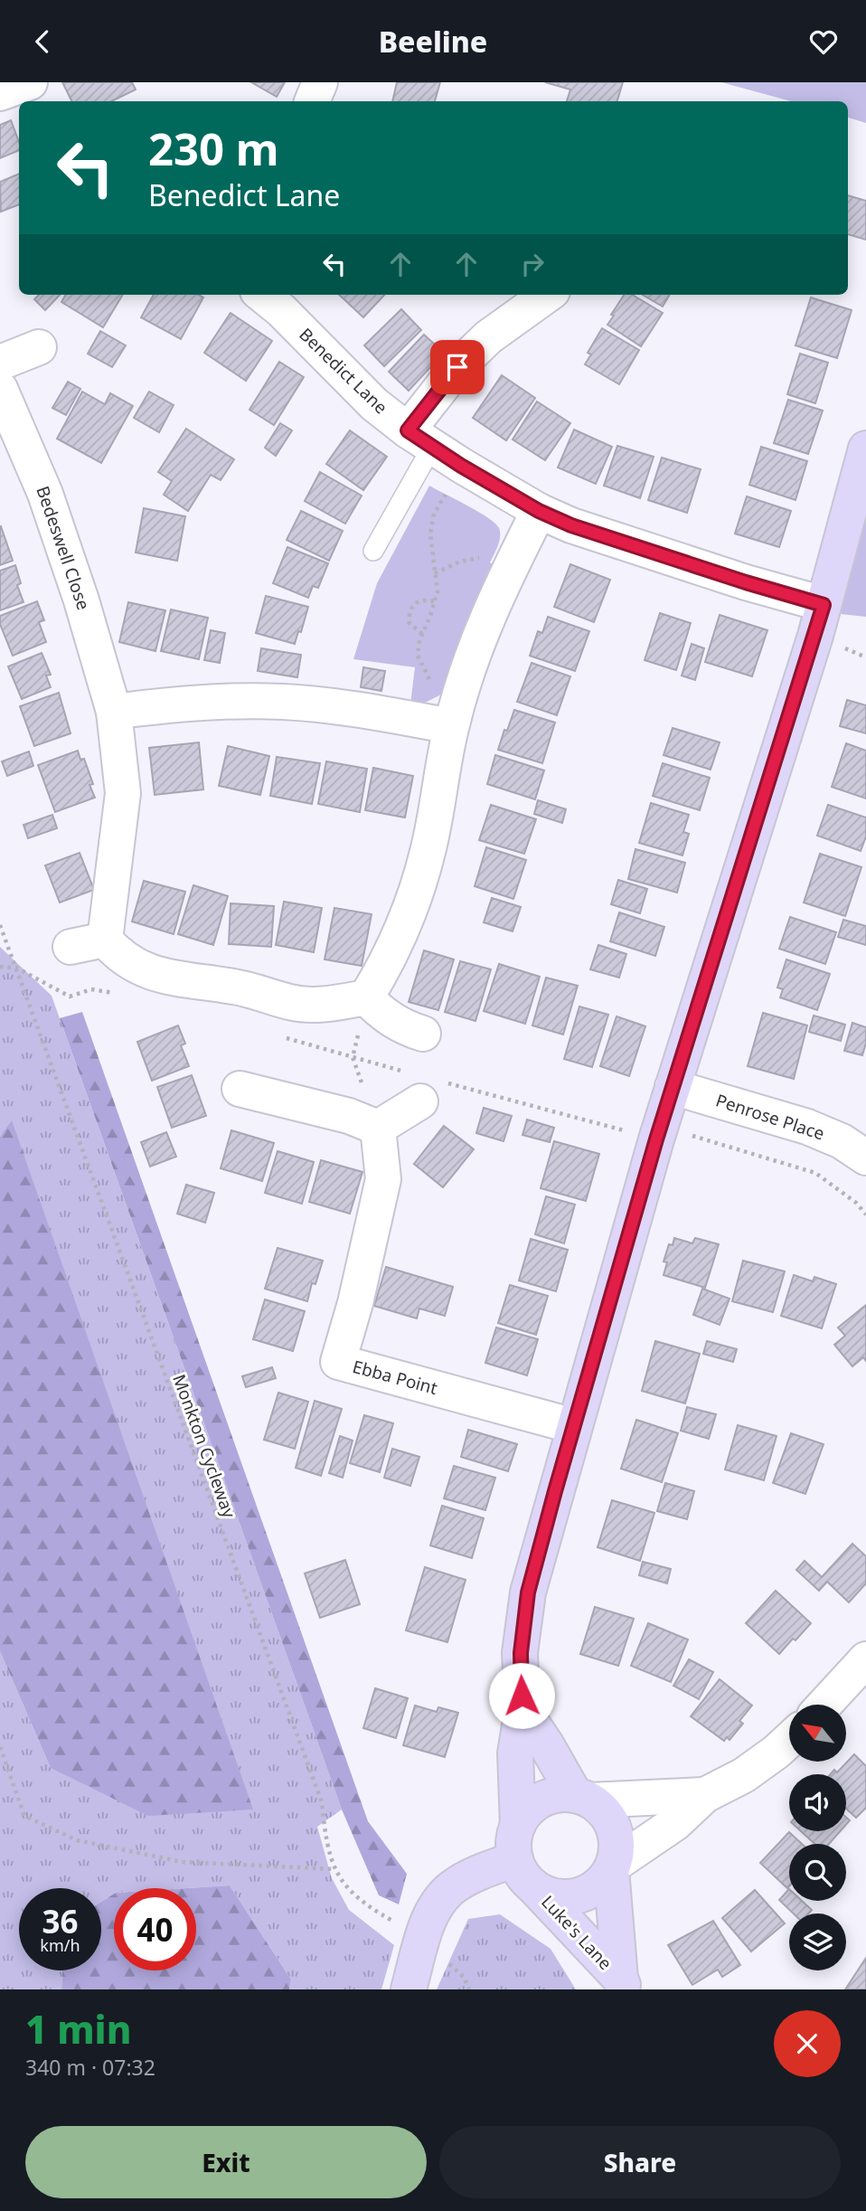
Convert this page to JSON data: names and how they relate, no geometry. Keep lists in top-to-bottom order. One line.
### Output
{"streets":{"street":["Benedict Lane","Bedeswell Close","Penrose Place","Ebba Point","Luke's Lane"],"path":["Monkton Cycleway"]},"north":"top left","page":{"header":"Beeline","turn":["230 m","Benedict Lane"],"speed":"36 km/h","limit":"40","heading":["1 min","340 m · 07:32"],"buttons":["Exit","Share"]}}
